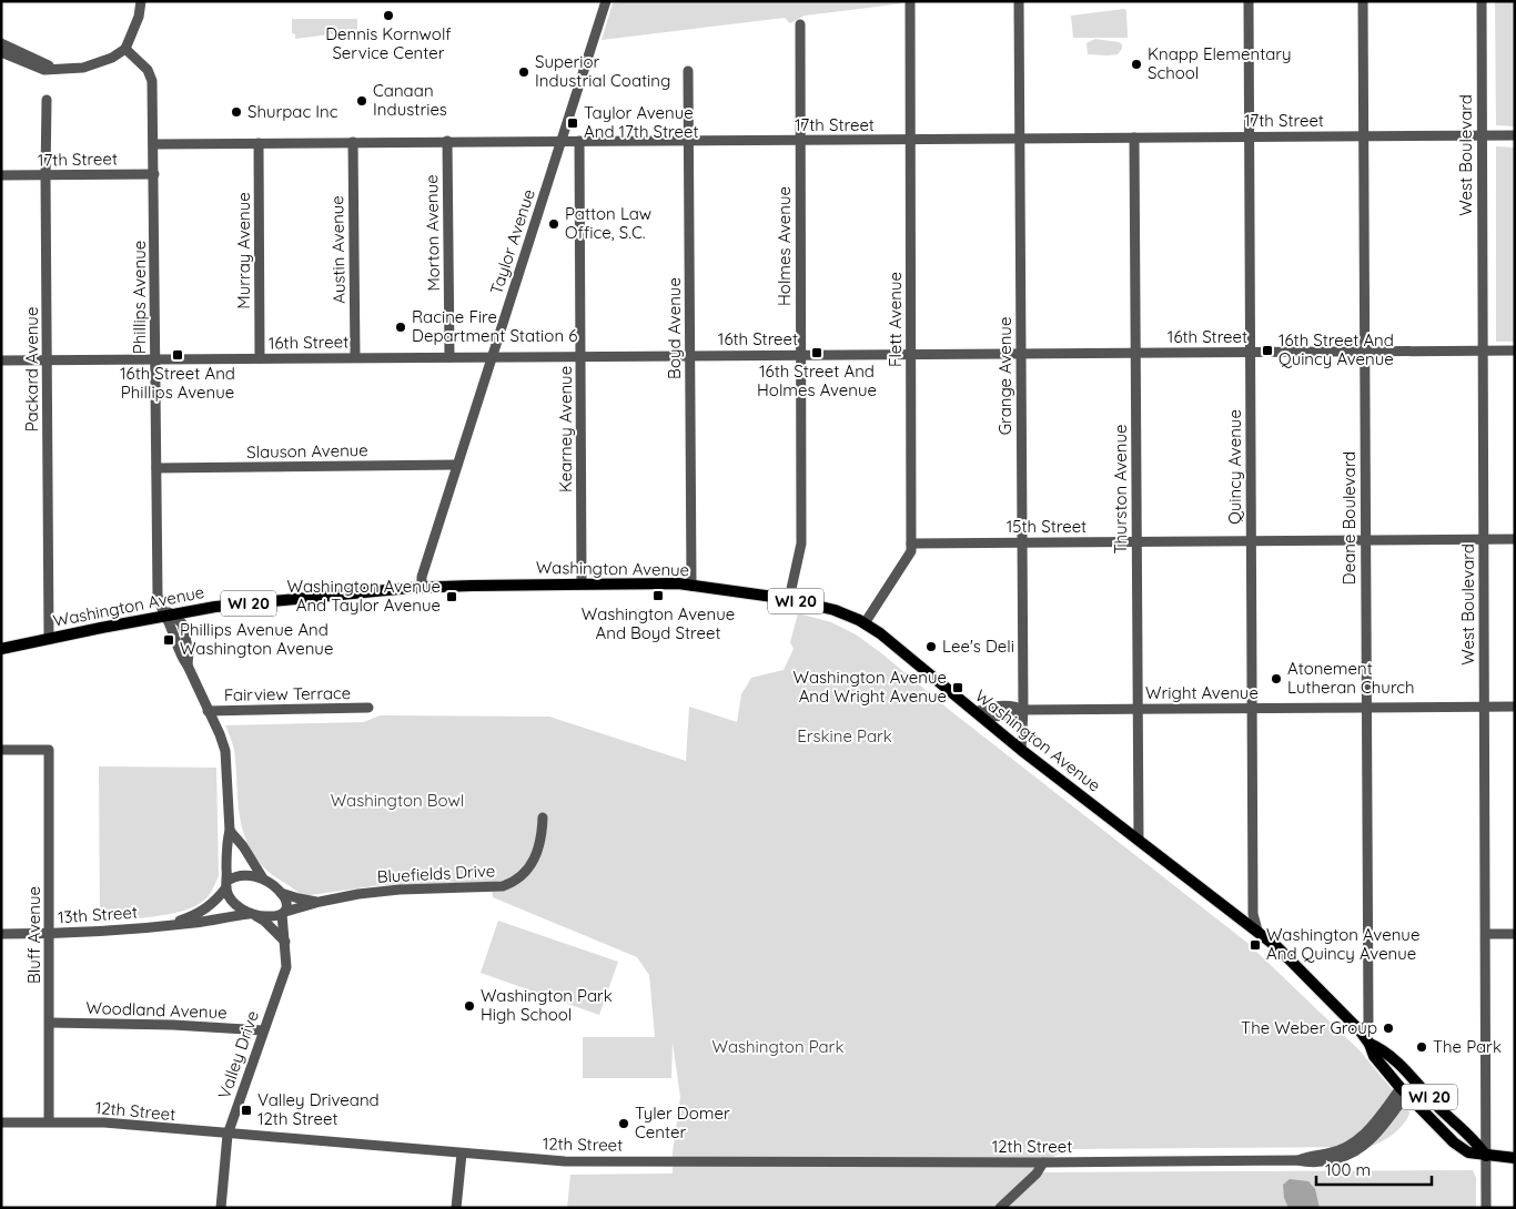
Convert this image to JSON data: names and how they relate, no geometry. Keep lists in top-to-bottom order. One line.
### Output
{"streets":{"main road":["Washington Avenue","WI 20"],"street":["17th Street","West Boulevard","Morton Avenue","Taylor Avenue","Holmes Avenue","Austin Avenue","Murray Avenue","Phillips Avenue","Flett Avenue","Boyd Avenue","16th Street","Packard Avenue","Grange Avenue","Kearney Avenue","Slauson Avenue","Quincy Avenue","Thurston Avenue","Deane Boulevard","15th Street","Wright Avenue","Fairview Terrace","Bluefields Drive","13th Street","Bluff Avenue","Woodland Avenue","Valley Drive","12th Street"]},"crossings":[["17th Street","West Boulevard"],["17th Street","Morton Avenue"],["17th Street","Taylor Avenue"],["17th Street","Holmes Avenue"],["17th Street","Austin Avenue"],["17th Street","Murray Avenue"],["17th Street","Phillips Avenue"],["17th Street","Flett Avenue"],["17th Street","Boyd Avenue"],["17th Street","Packard Avenue"],["17th Street","Grange Avenue"],["17th Street","Kearney Avenue"],["17th Street","Quincy Avenue"],["17th Street","Thurston Avenue"],["17th Street","Deane Boulevard"],["West Boulevard","16th Street"],["West Boulevard","15th Street"],["West Boulevard","Washington Avenue"],["West Boulevard","Wright Avenue"],["Morton Avenue","16th Street"],["Taylor Avenue","16th Street"],["Taylor Avenue","Slauson Avenue"],["Taylor Avenue","Washington Avenue"],["Holmes Avenue","16th Street"],["Holmes Avenue","Washington Avenue"],["Austin Avenue","16th Street"],["Murray Avenue","16th Street"],["Phillips Avenue","16th Street"],["Phillips Avenue","Slauson Avenue"],["Phillips Avenue","Washington Avenue"],["Flett Avenue","16th Street"],["Flett Avenue","15th Street"],["Flett Avenue","Washington Avenue"],["Boyd Avenue","16th Street"],["Boyd Avenue","Washington Avenue"],["16th Street","Packard Avenue"],["16th Street","Grange Avenue"],["16th Street","Kearney Avenue"],["16th Street","Quincy Avenue"],["16th Street","Thurston Avenue"],["16th Street","Deane Boulevard"],["Packard Avenue","Washington Avenue"],["Grange Avenue","15th Street"],["Grange Avenue","Washington Avenue"],["Grange Avenue","Wright Avenue"],["Kearney Avenue","Washington Avenue"],["Quincy Avenue","15th Street"],["Quincy Avenue","Washington Avenue"],["Quincy Avenue","Wright Avenue"],["Thurston Avenue","15th Street"],["Thurston Avenue","Washington Avenue"],["Thurston Avenue","Wright Avenue"],["Deane Boulevard","15th Street"],["Deane Boulevard","Washington Avenue"],["Deane Boulevard","Wright Avenue"],["Washington Avenue","Wright Avenue"],["Washington Avenue","12th Street"],["Bluefields Drive","13th Street"],["Bluefields Drive","Valley Drive"],["13th Street","Bluff Avenue"],["Bluff Avenue","Woodland Avenue"],["Bluff Avenue","12th Street"],["Woodland Avenue","Valley Drive"],["Valley Drive","12th Street"]],"parks":["Erskine Park","Washington Bowl","Washington Park"],"places":{"other":["Dennis Kornwolf Service Center","Knapp Elementary School","Superior Industrial Coating","Canaan Industries","Shurpac Inc","Patton Law Office, S.C.","Racine Fire Department Station 6","Lee's Deli","Atonement Lutheran Church","Washington Park High School","The Weber Group","The Park","Tyler Domer Center"],"transit":["Taylor Avenue And 17th Street","16th Street And Quincy Avenue","16th Street And Holmes Avenue","16th Street And Phillips Avenue","Washington Avenue And Boyd Street","Washington Avenue And Taylor Avenue","Phillips Avenue And Washington Avenue","Washington Avenue And Wright Avenue","Washington Avenue And Quincy Avenue","Valley Driveand 12th Street"]},"scale_bar":"100 m"}
